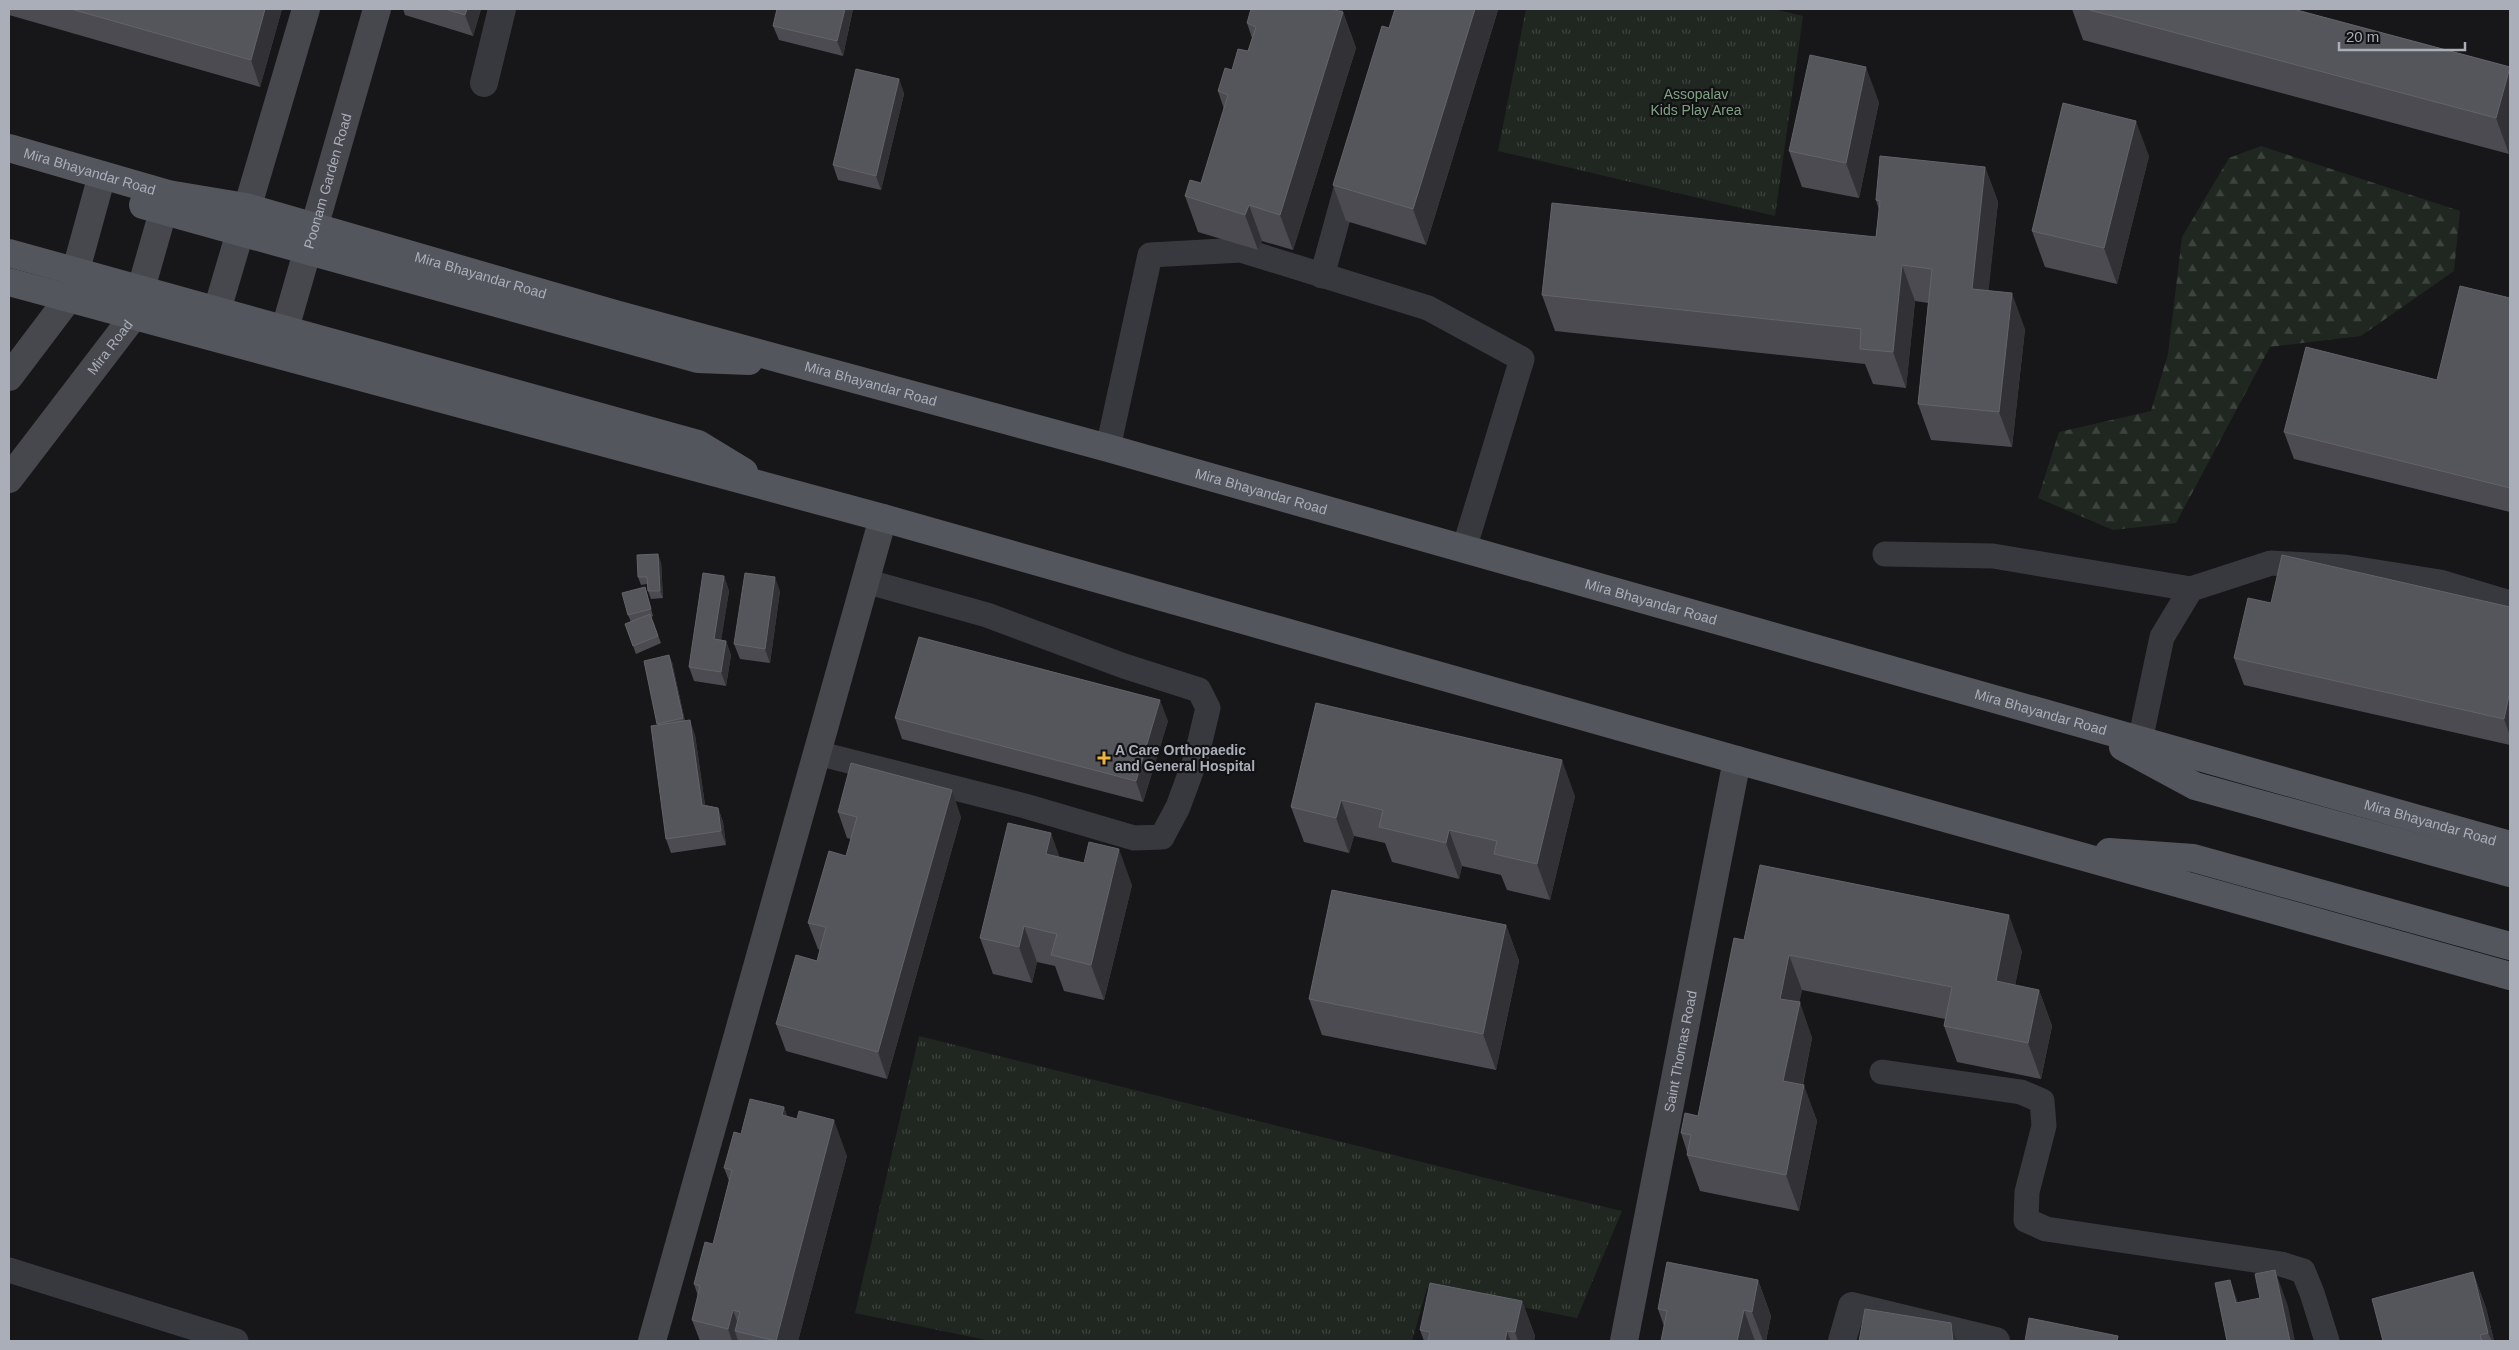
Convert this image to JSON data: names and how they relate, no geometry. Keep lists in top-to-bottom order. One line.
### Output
{"streets":{"main road":["Mira Bhayandar Road"],"street":["Poonam Garden Road","Mira Road","Saint Thomas Road"]},"crossings":[["Mira Bhayandar Road","Poonam Garden Road"],["Mira Bhayandar Road","Mira Road"]],"parks":["Assopalav Kids Play Area"],"places":{"health":["A Care Orthopaedic and General Hospital"]},"scale_bar":"20 m"}
